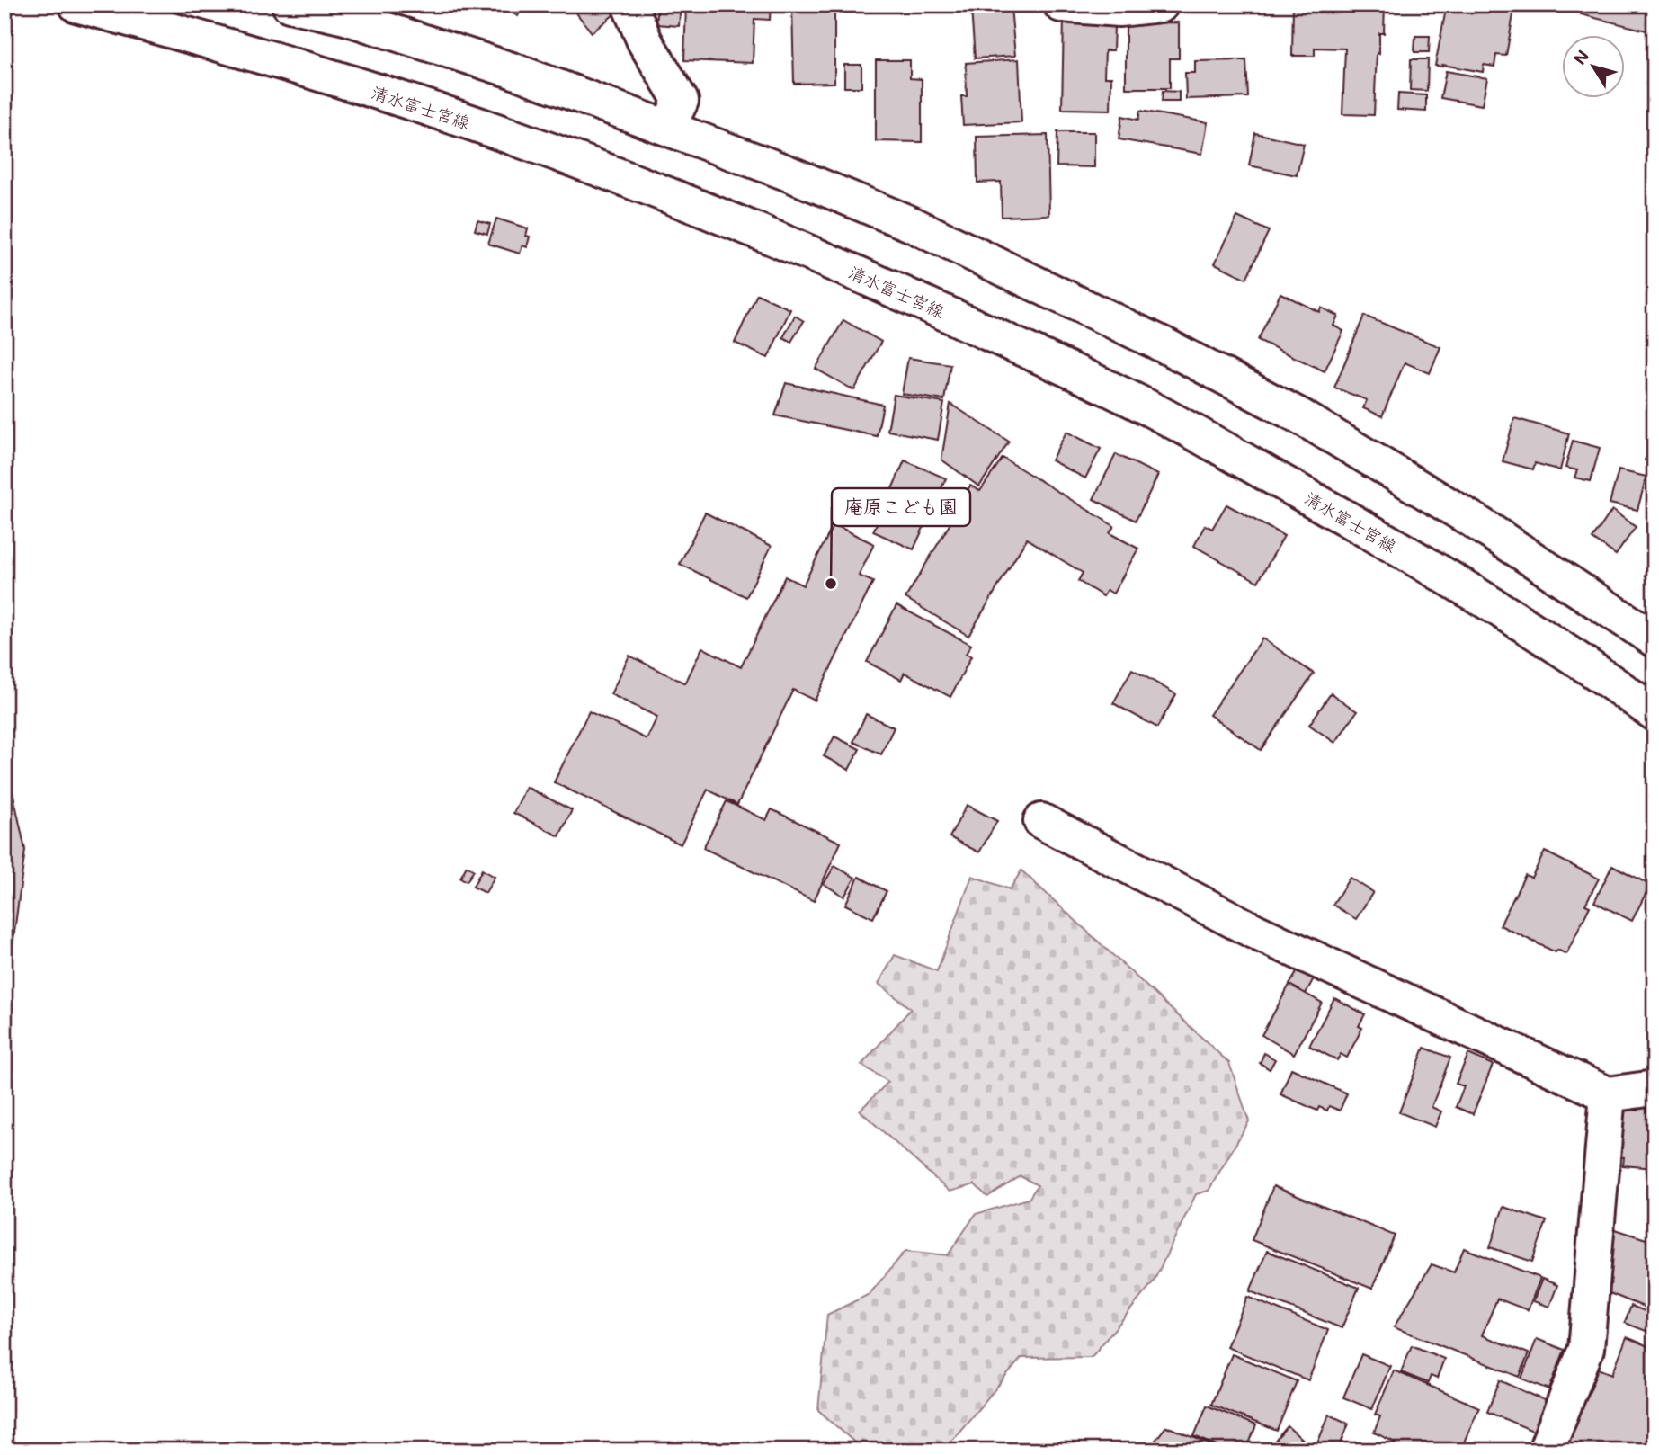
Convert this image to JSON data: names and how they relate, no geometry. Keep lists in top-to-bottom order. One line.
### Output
{"streets":{"main road":["清水富士宮線"]},"places":["庵原こども園"],"north":"top left"}
